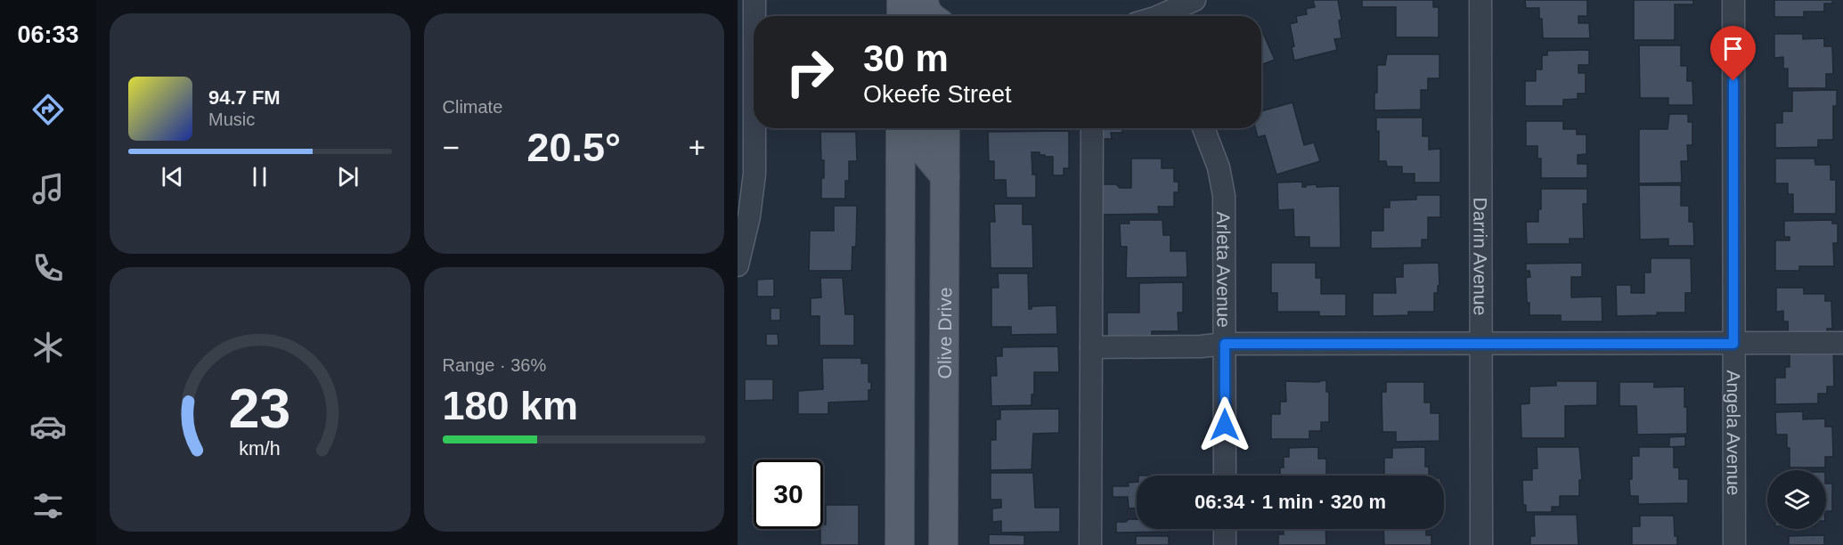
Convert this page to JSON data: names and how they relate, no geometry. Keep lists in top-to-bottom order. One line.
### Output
{"streets":{"main road":["Olive Drive"],"street":["Darrin Avenue","Arleta Avenue","Angela Avenue"]},"page":{"tabs":"06:33","tile":["Climate",["Range · 36%","180 km"]],"turn":["30 m","Okeefe Street"],"song":["94.7 FM","Music"],"heat":["−","20.5°","+"],"limit":"30","trip":"06:34 · 1 min · 320 m","gauge":["23","km/h"]}}
